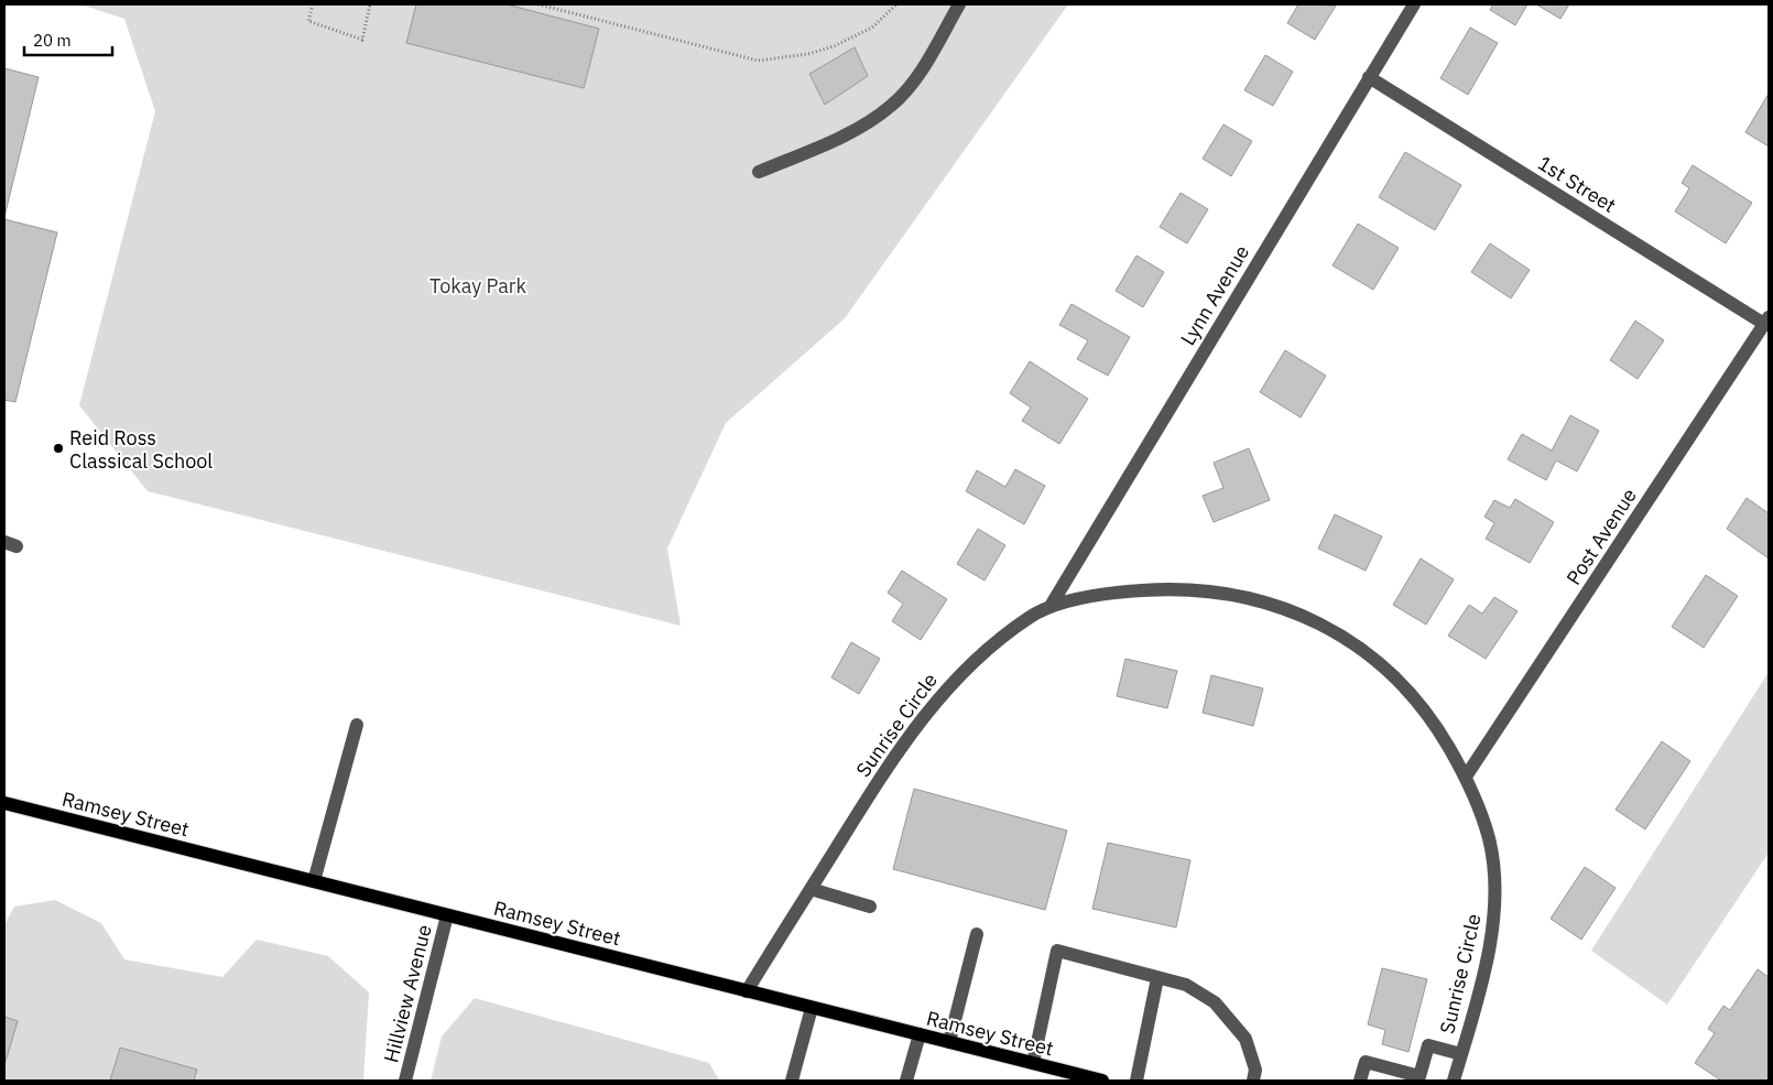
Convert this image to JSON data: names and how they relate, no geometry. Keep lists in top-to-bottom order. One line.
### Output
{"streets":{"main road":["Ramsey Street"],"street":["1st Street","Lynn Avenue","Post Avenue","Sunrise Circle","Hillview Avenue"]},"crossings":[["1st Street","Lynn Avenue"],["1st Street","Post Avenue"],["Lynn Avenue","Sunrise Circle"],["Post Avenue","Sunrise Circle"],["Sunrise Circle","Ramsey Street"],["Ramsey Street","Hillview Avenue"]],"parks":["Tokay Park"],"places":["Reid Ross Classical School"],"scale_bar":"20 m"}
